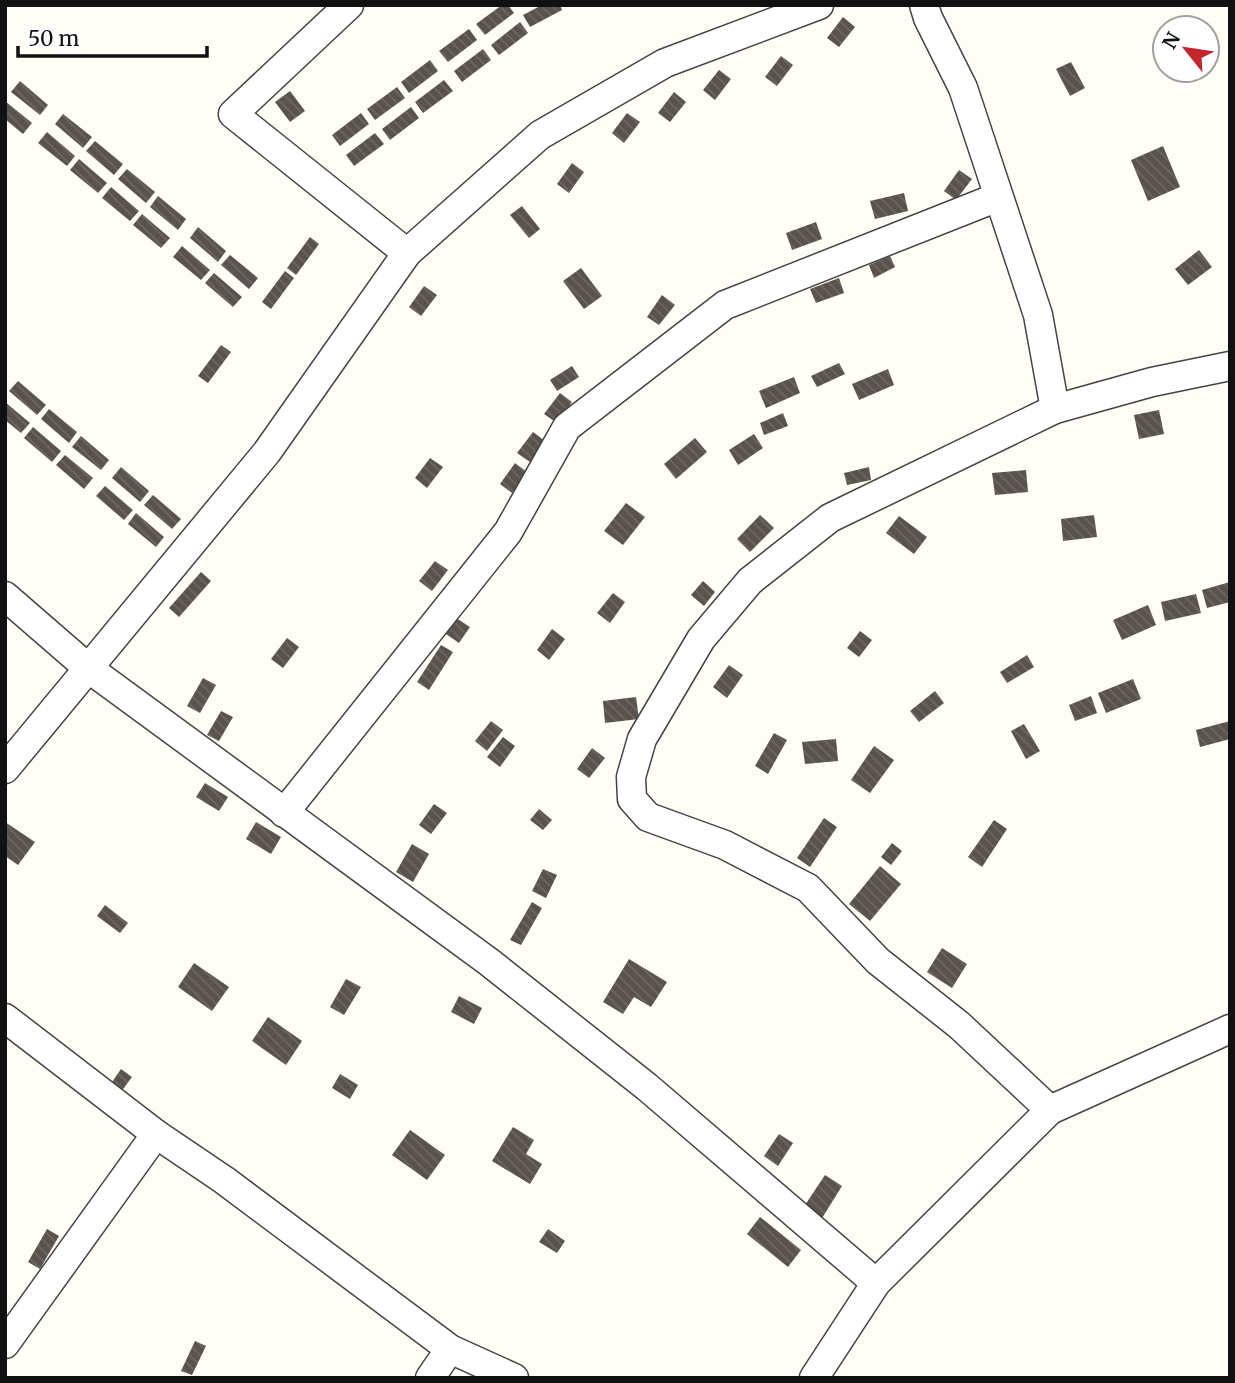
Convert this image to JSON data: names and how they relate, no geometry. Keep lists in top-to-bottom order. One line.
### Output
{"scale_bar":"50 m","north":"top left"}
